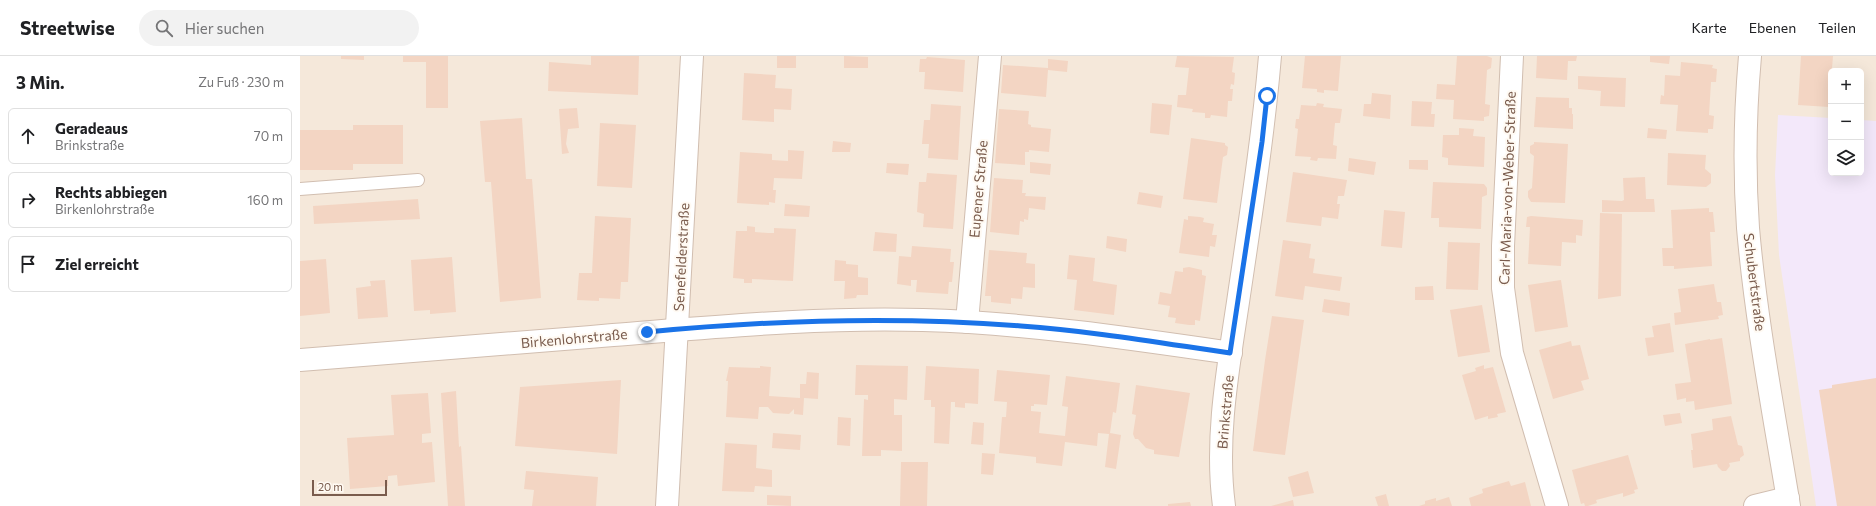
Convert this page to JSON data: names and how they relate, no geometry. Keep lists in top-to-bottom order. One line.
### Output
{"streets":{"street":["Carl-Maria-von-Weber-Straße","Eupener Straße","Senefelderstraße","Schubertstraße","Birkenlohrstraße","Brinkstraße"]},"crossings":[["Eupener Straße","Birkenlohrstraße"],["Senefelderstraße","Birkenlohrstraße"],["Birkenlohrstraße","Brinkstraße"]],"scale_bar":"20 m","page":{"header":"Streetwise","search":"Hier suchen","nav":["Karte","Ebenen","Teilen"],"heading":["3 Min.","Zu Fuß · 230 m"],"map_buttons":["+","−"],"list":[["Geradeaus","Brinkstraße","70 m"],["Rechts abbiegen","Birkenlohrstraße","160 m"],"Ziel erreicht"],"scale":"20 m"}}
